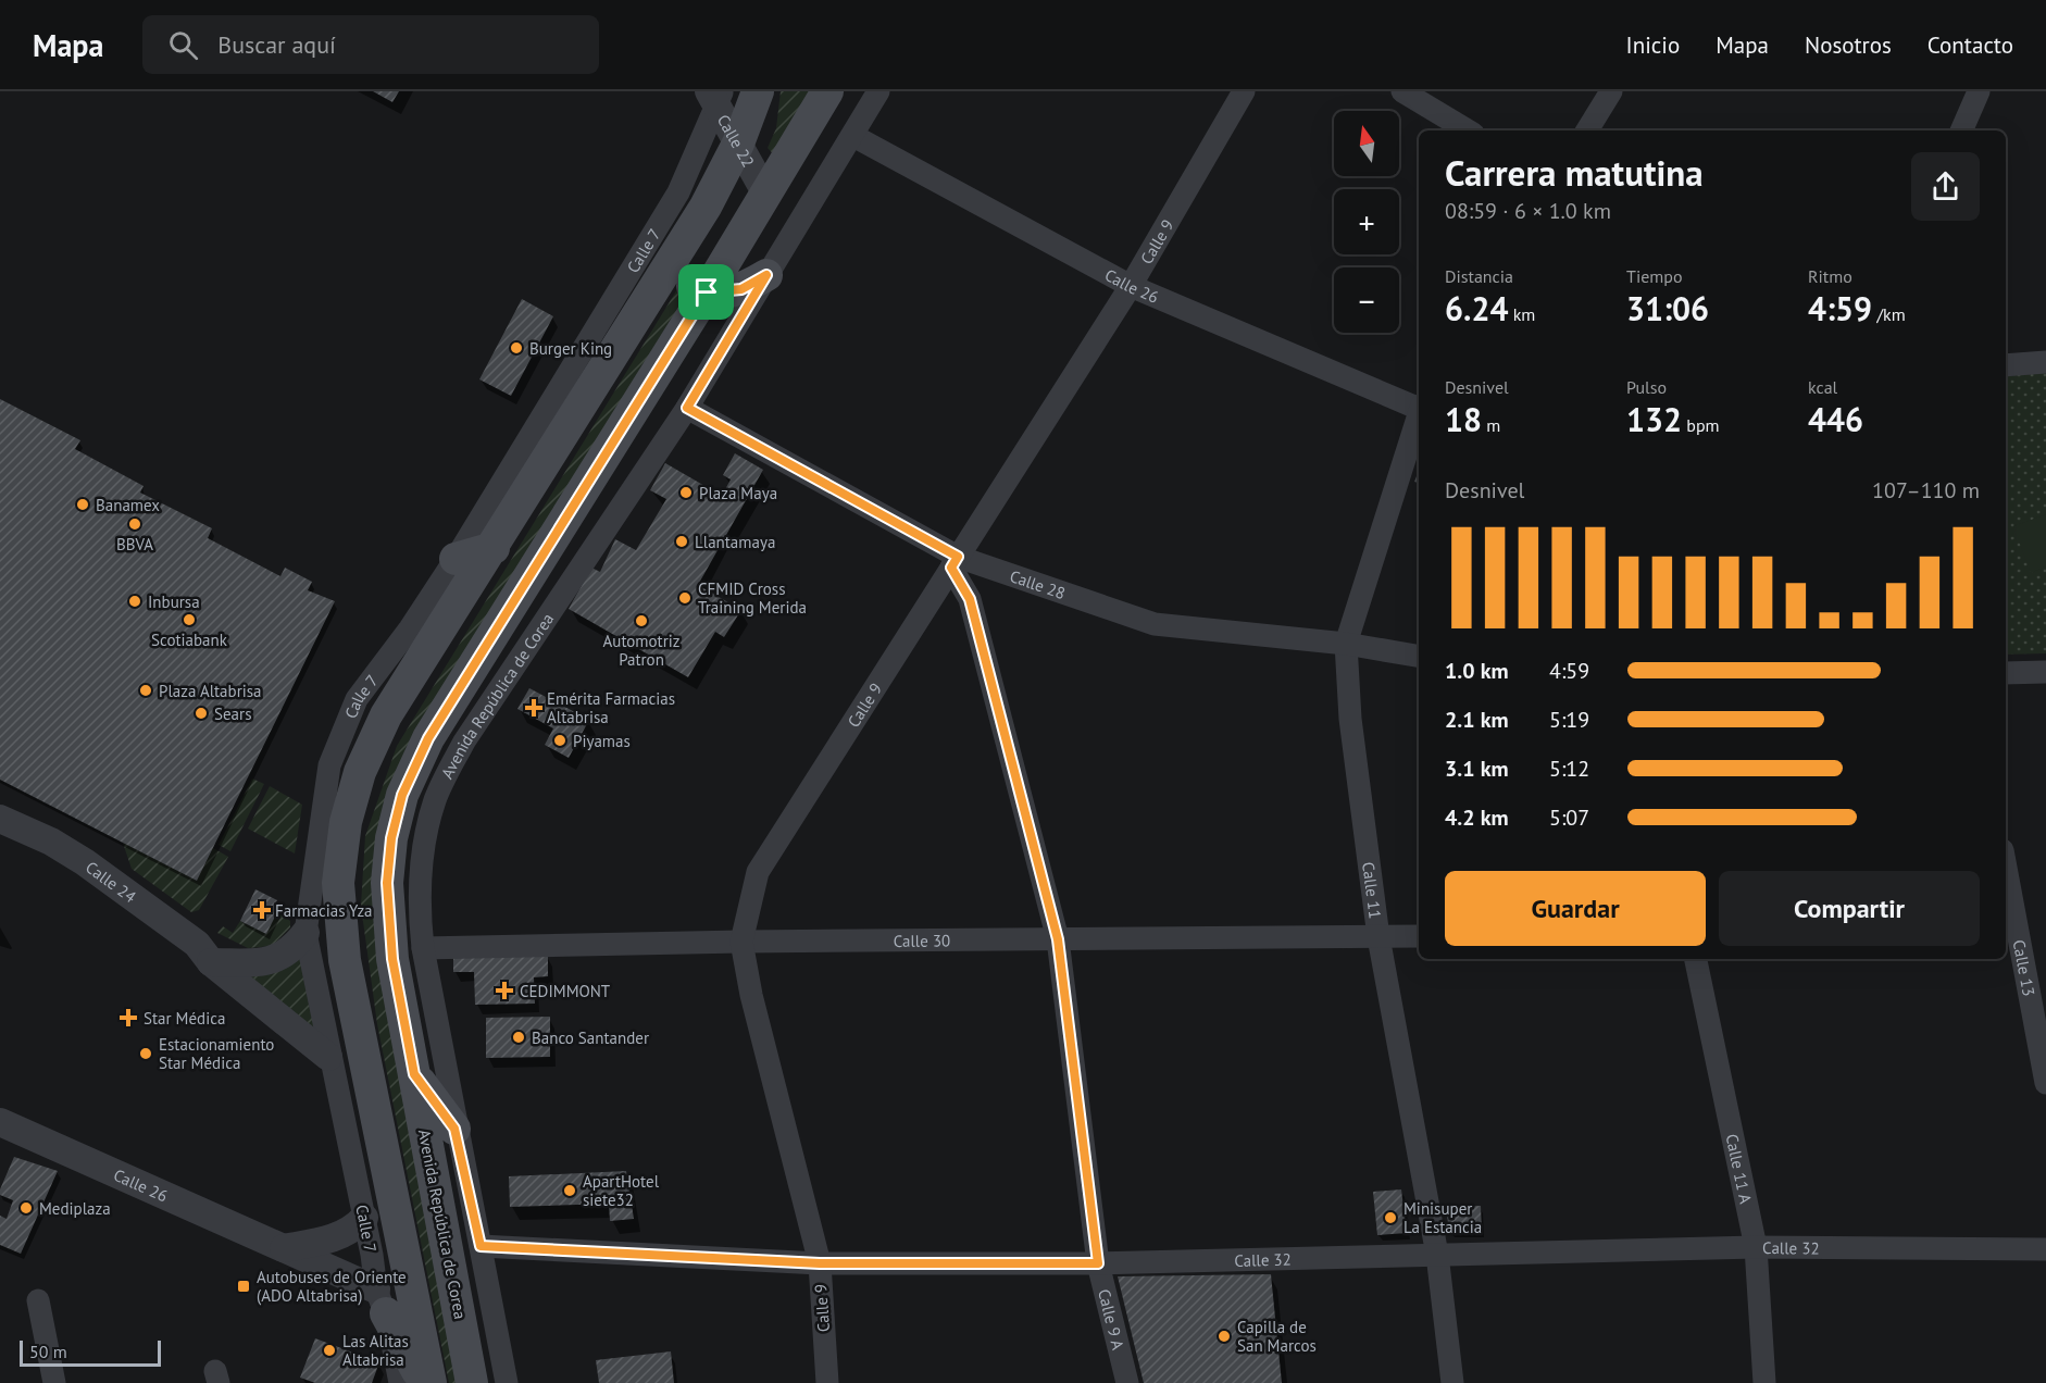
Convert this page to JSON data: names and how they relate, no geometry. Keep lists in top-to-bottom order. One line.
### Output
{"streets":{"main road":["Avenida República de Corea"],"street":["Calle 22","Calle 9","Calle 7","Calle 26","Calle 28","Calle 24","Calle 11","Calle 30","Calle 13","Calle 11 A","Calle 32","Calle 9 A"]},"crossings":[["Calle 22","Calle 7"],["Calle 22","Avenida República de Corea"],["Calle 9","Calle 26"],["Calle 9","Calle 28"],["Calle 9","Calle 30"],["Calle 9","Calle 32"],["Calle 9","Calle 9 A"],["Calle 7","Calle 26"],["Calle 7","Calle 24"],["Calle 26","Avenida República de Corea"],["Calle 28","Avenida República de Corea"],["Calle 28","Calle 11"],["Calle 28","Calle 9 A"],["Avenida República de Corea","Calle 30"],["Avenida República de Corea","Calle 32"],["Calle 11","Calle 30"],["Calle 11","Calle 32"],["Calle 30","Calle 9 A"],["Calle 11 A","Calle 32"],["Calle 32","Calle 9 A"]],"places":{"other":["Burger King","Plaza Maya","Banamex","BBVA","Llantamaya","CFMID Cross Training Merida","Inbursa","Scotiabank","Automotriz Patron","Plaza Altabrisa","Sears","Piyamas","Banco Santander","Estacionamiento Star Médica","ApartHotel siete32","Mediplaza","Minisuper La Estancia","Capilla de San Marcos","Las Alitas Altabrisa"],"health":["Emérita Farmacias Altabrisa","Farmacias Yza","CEDIMMONT","Star Médica"],"transit":["Autobuses de Oriente (ADO Altabrisa)"]},"scale_bar":"50 m","north":"top","page":{"header":"Mapa","search":"Buscar aquí","nav":["Inicio","Mapa","Nosotros","Contacto"],"map_buttons":["+","−"],"heading":["Carrera matutina","08:59 · 6 × 1.0 km"],"stats":[["Distancia","6.24 km"],["Tiempo","31:06"],["Ritmo","4:59 /km"],["Desnivel","18 m"],["Pulso","132 bpm"],["kcal","446"]],"chart":["Desnivel","107–110 m"],"list":[{"name":"1.0 km","note":"4:59"},{"name":"2.1 km","note":"5:19"},{"name":"3.1 km","note":"5:12"},{"name":"4.2 km","note":"5:07"}],"buttons":["Guardar","Compartir"],"scale":"50 m"}}
